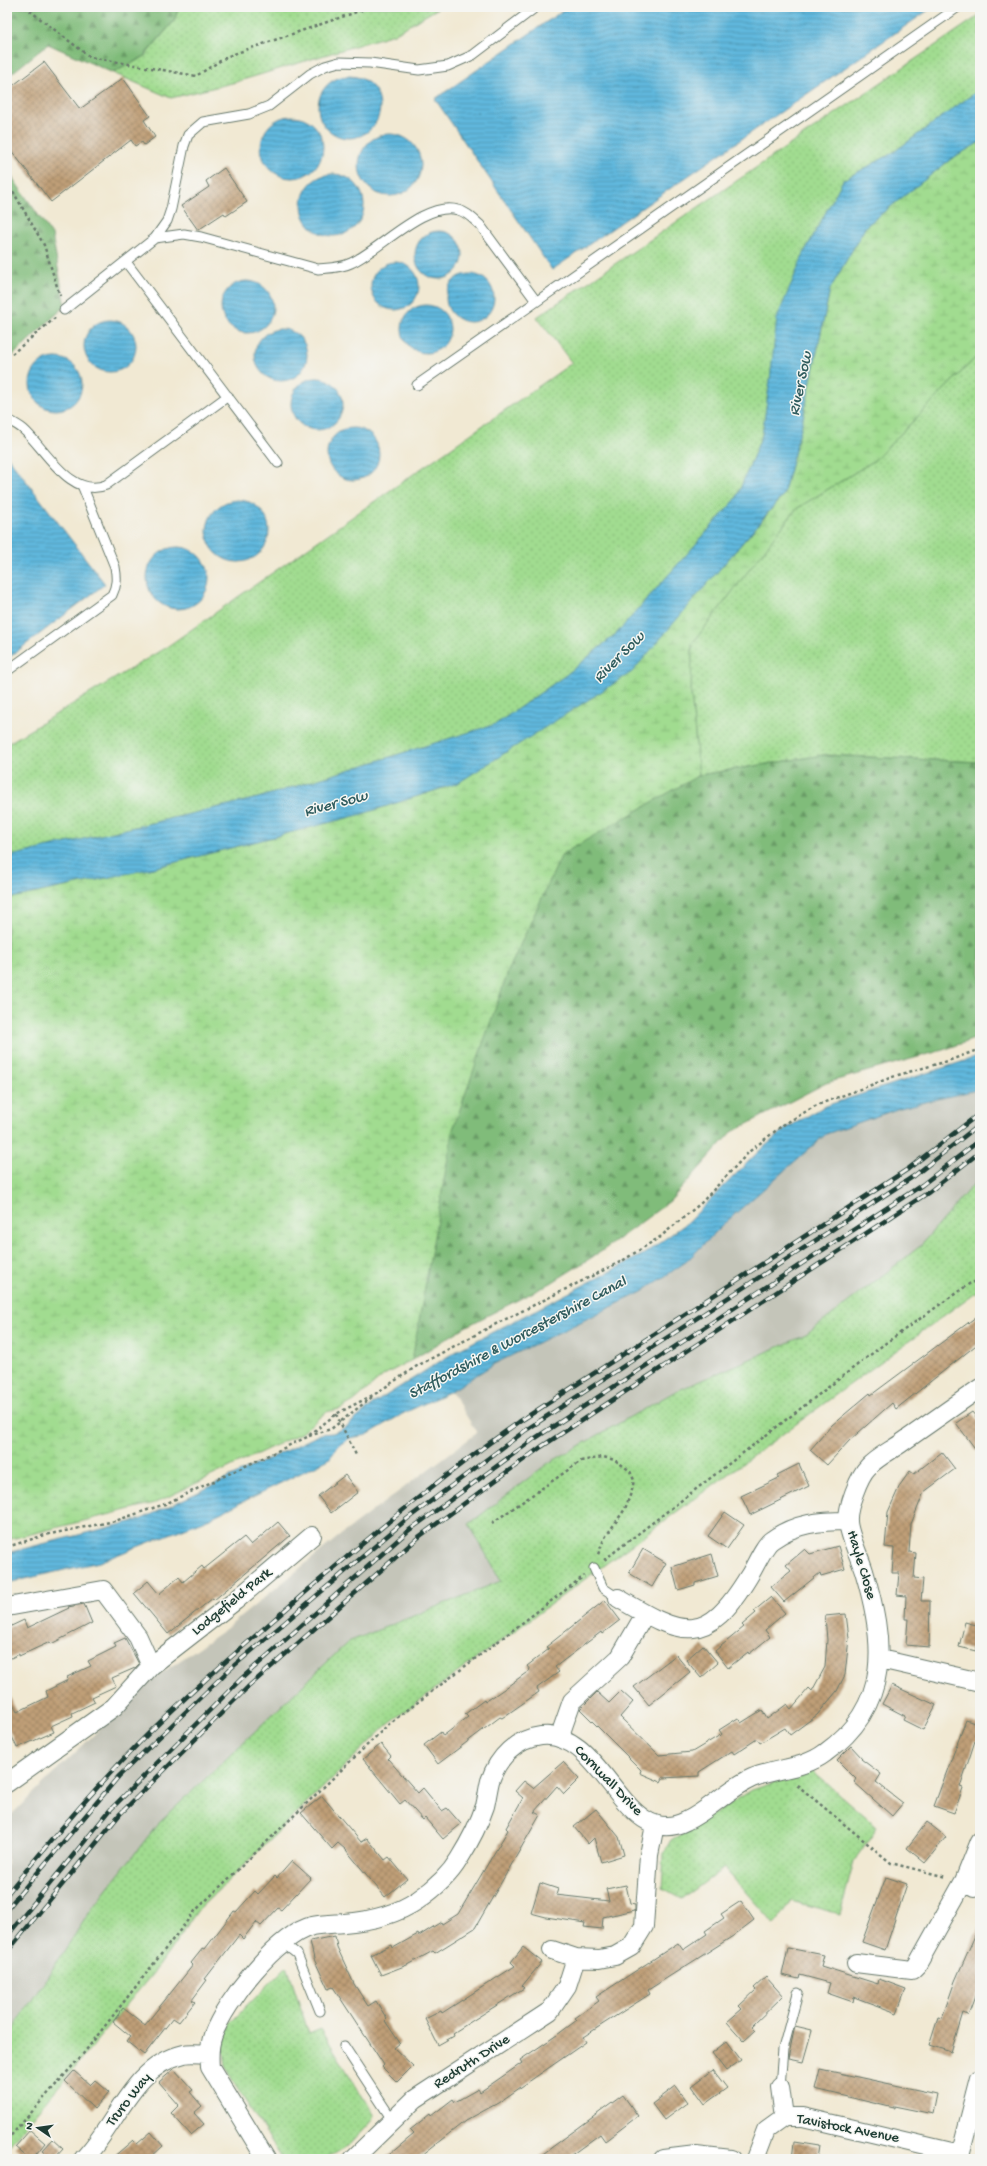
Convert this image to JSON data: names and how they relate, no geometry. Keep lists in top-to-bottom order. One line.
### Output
{"streets":{"street":["Hayle Close","Lodgefield Park","Cornwall Drive","Redruth Drive","Truro Way","Tavistock Avenue"]},"crossings":[["Hayle Close","Cornwall Drive"],["Cornwall Drive","Truro Way"]],"water":["River Sow","Staffordshire & Worcestershire Canal"],"north":"left"}
